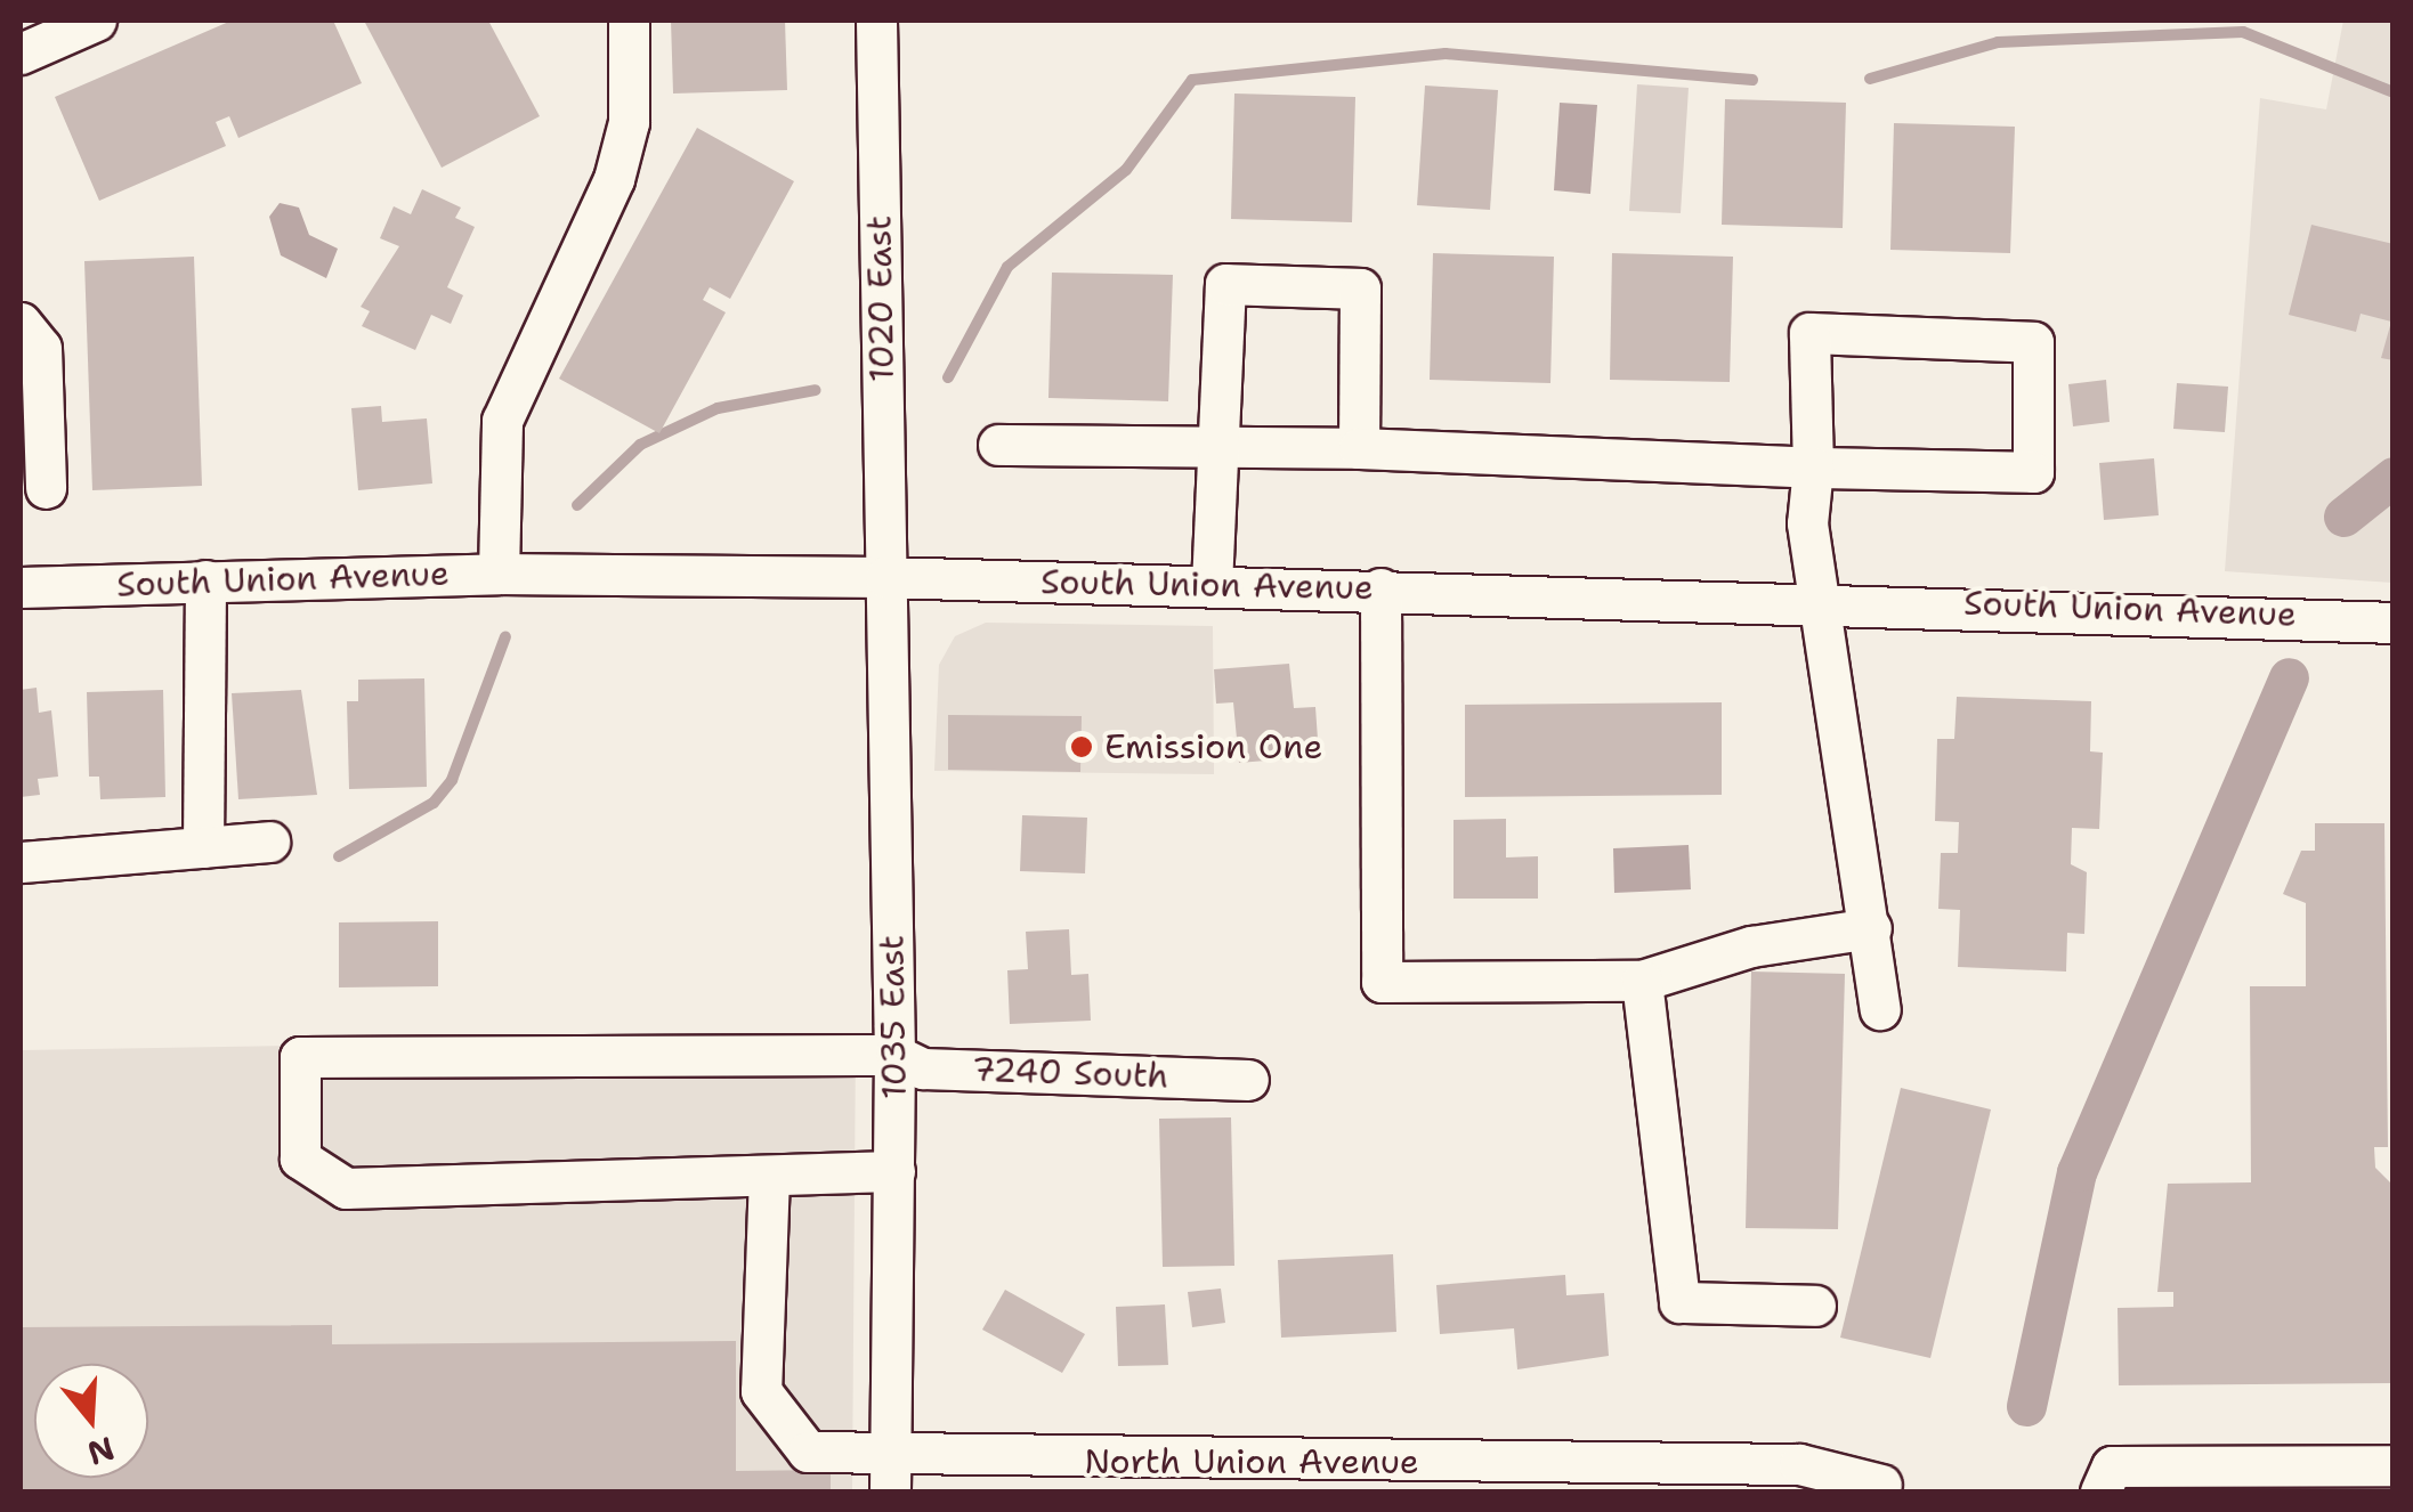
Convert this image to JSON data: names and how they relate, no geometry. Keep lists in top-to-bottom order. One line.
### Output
{"streets":{"street":["1020 East","South Union Avenue","1035 East","7240 South","North Union Avenue"]},"crossings":[["1020 East","South Union Avenue"],["1020 East","1035 East"],["South Union Avenue","1035 East"],["1035 East","7240 South"],["1035 East","North Union Avenue"]],"places":["Emission One"],"north":"bottom"}
